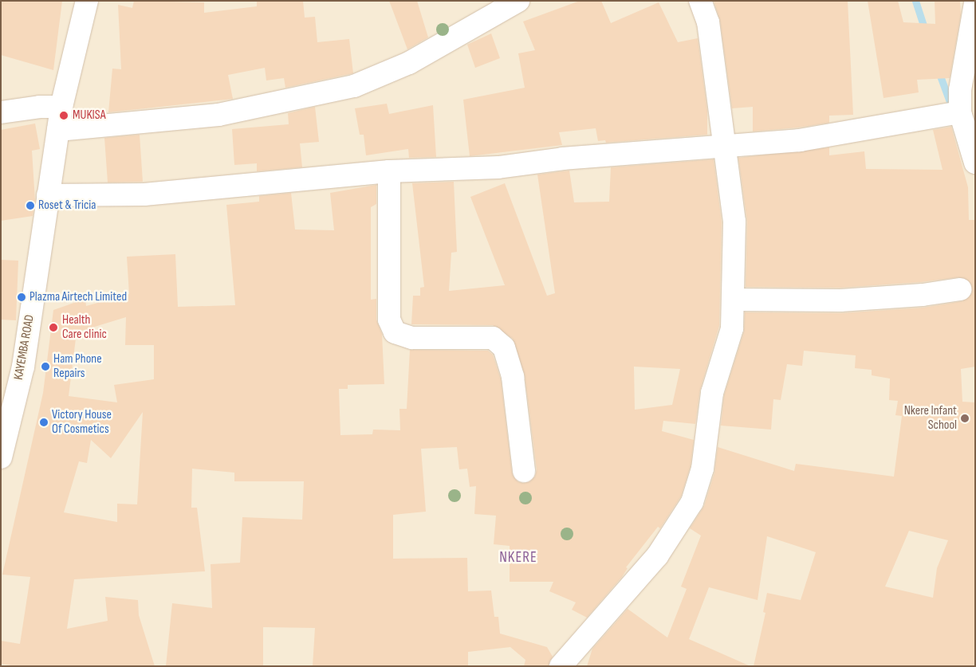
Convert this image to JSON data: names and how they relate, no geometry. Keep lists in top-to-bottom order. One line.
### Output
{"streets":{"street":["KAYEMBA ROAD"]},"districts":["NKERE"],"places":["MUKISA","Roset & Tricia","Plazma Airtech Limited","Health Care clinic","Ham Phone Repairs","Nkere Infant School","Victory House Of Cosmetics"]}
